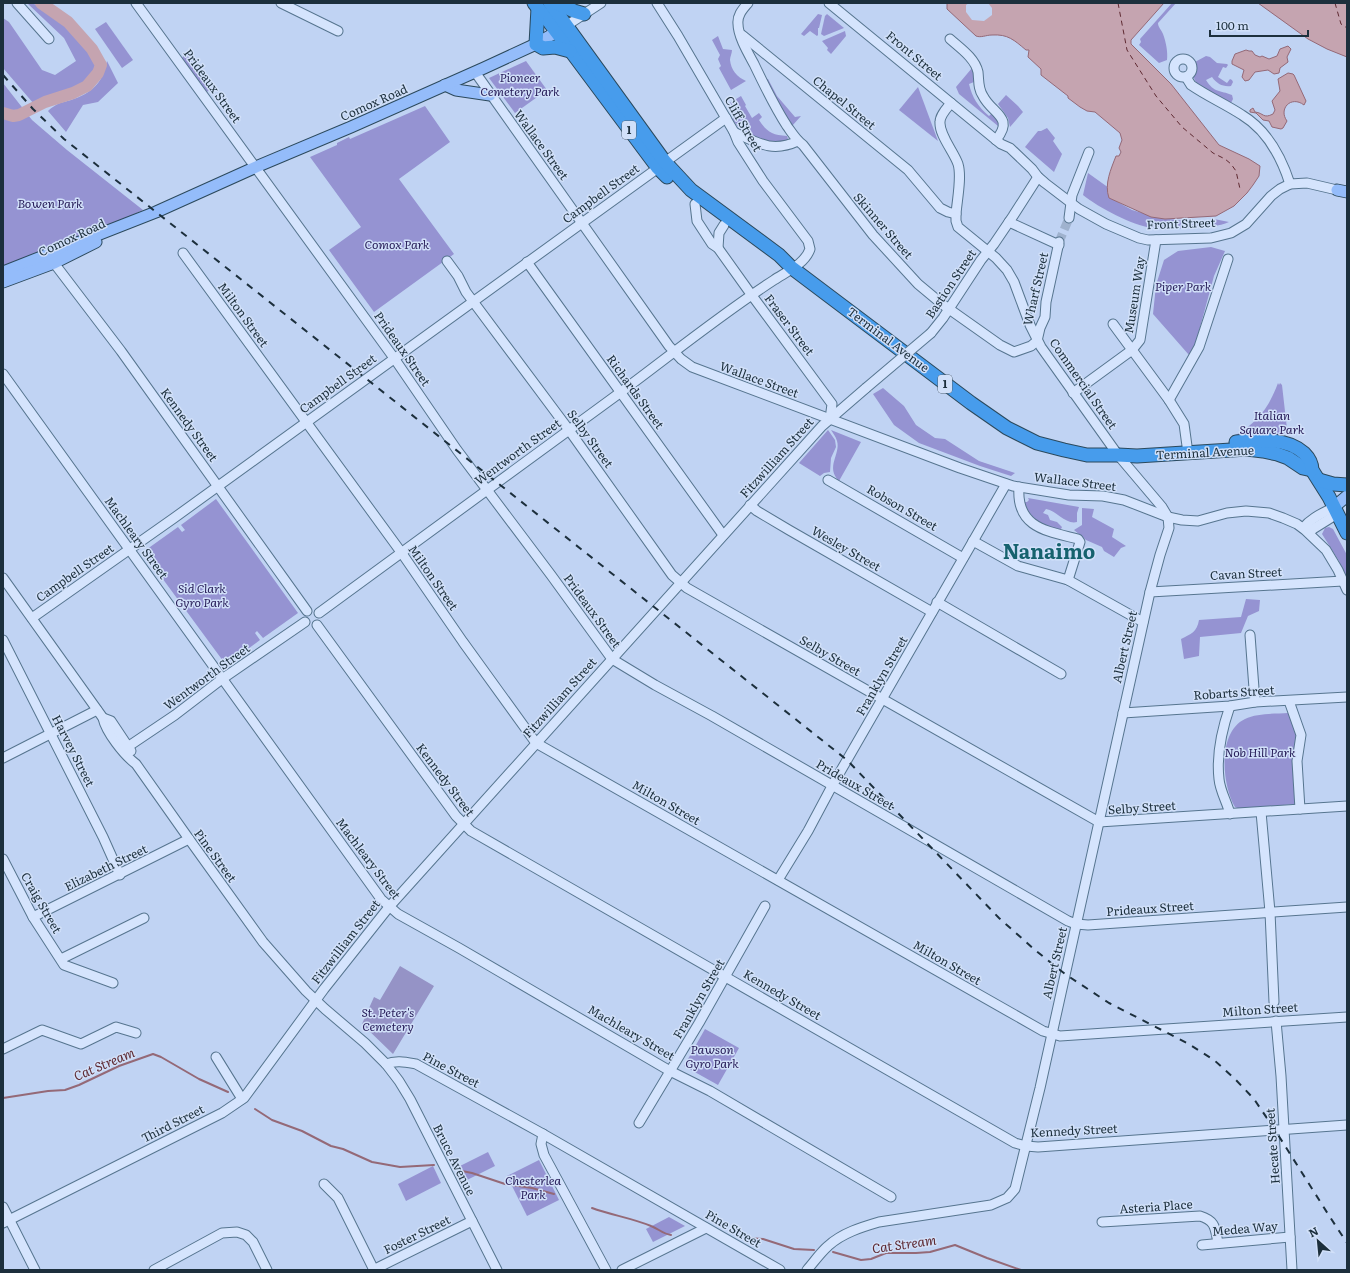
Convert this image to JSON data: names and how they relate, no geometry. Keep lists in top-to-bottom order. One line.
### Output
{"streets":{"highway":["1","Terminal Avenue"],"main road":["Comox Road"],"street":["Front Street","Prideaux Street","Chapel Street","Cliff Street","Wallace Street","Campbell Street","Skinner Street","Bastion Street","Wharf Street","Museum Way","Milton Street","Fraser Street","Commercial Street","Richards Street","Kennedy Street","Selby Street","Wentworth Street","Fitzwilliam Street","Robson Street","Machleary Street","Wesley Street","Cavan Street","Albert Street","Franklyn Street","Robarts Street","Harvey Street","Pine Street","Elizabeth Street","Craig Street","Third Street","Hecate Street","Bruce Avenue","Asteria Place","Medea Way","Foster Street"]},"crossings":[["Front Street","Bastion Street"],["Front Street","Museum Way"],["Prideaux Street","Comox Road"],["Prideaux Street","Campbell Street"],["Prideaux Street","Wentworth Street"],["Prideaux Street","Fitzwilliam Street"],["Prideaux Street","Albert Street"],["Prideaux Street","Franklyn Street"],["Comox Road","1"],["Comox Road","Wallace Street"],["Comox Road","Terminal Avenue"],["Comox Road","Kennedy Street"],["Chapel Street","Skinner Street"],["Chapel Street","Commercial Street"],["Cliff Street","Campbell Street"],["Cliff Street","Wentworth Street"],["1","Terminal Avenue"],["Wallace Street","Campbell Street"],["Wallace Street","Bastion Street"],["Wallace Street","Fraser Street"],["Wallace Street","Commercial Street"],["Wallace Street","Wentworth Street"],["Wallace Street","Fitzwilliam Street"],["Wallace Street","Cavan Street"],["Wallace Street","Albert Street"],["Wallace Street","Franklyn Street"],["Campbell Street","Milton Street"],["Campbell Street","Terminal Avenue"],["Campbell Street","Richards Street"],["Campbell Street","Kennedy Street"],["Campbell Street","Selby Street"],["Campbell Street","Machleary Street"],["Campbell Street","Pine Street"],["Skinner Street","Bastion Street"],["Skinner Street","Wharf Street"],["Skinner Street","Commercial Street"],["Bastion Street","Wharf Street"],["Bastion Street","Fraser Street"],["Bastion Street","Commercial Street"],["Bastion Street","Fitzwilliam Street"],["Wharf Street","Commercial Street"],["Museum Way","Commercial Street"],["Milton Street","Wentworth Street"],["Milton Street","Fitzwilliam Street"],["Milton Street","Albert Street"],["Milton Street","Franklyn Street"],["Milton Street","Hecate Street"],["Fraser Street","Terminal Avenue"],["Fraser Street","Wentworth Street"],["Fraser Street","Fitzwilliam Street"],["Terminal Avenue","Commercial Street"],["Terminal Avenue","Wentworth Street"],["Commercial Street","Albert Street"],["Richards Street","Wentworth Street"],["Richards Street","Fitzwilliam Street"],["Kennedy Street","Wentworth Street"],["Kennedy Street","Fitzwilliam Street"],["Kennedy Street","Albert Street"],["Kennedy Street","Franklyn Street"],["Kennedy Street","Hecate Street"],["Selby Street","Wentworth Street"],["Selby Street","Fitzwilliam Street"],["Selby Street","Albert Street"],["Selby Street","Franklyn Street"],["Wentworth Street","Machleary Street"],["Wentworth Street","Pine Street"],["Fitzwilliam Street","Machleary Street"],["Fitzwilliam Street","Wesley Street"],["Fitzwilliam Street","Pine Street"],["Fitzwilliam Street","Third Street"],["Robson Street","Franklyn Street"],["Machleary Street","Franklyn Street"],["Wesley Street","Franklyn Street"],["Cavan Street","Albert Street"],["Albert Street","Robarts Street"],["Harvey Street","Elizabeth Street"],["Pine Street","Elizabeth Street"],["Pine Street","Third Street"],["Pine Street","Bruce Avenue"],["Elizabeth Street","Craig Street"],["Hecate Street","Medea Way"],["Bruce Avenue","Foster Street"],["Asteria Place","Medea Way"]],"districts":["Nanaimo"],"water":["Cat Stream"],"parks":["Pioneer Cemetery Park","Bowen Park","Comox Park","Piper Park","Italian Square Park","Sid Clark Gyro Park","Nob Hill Park","St. Peter's Cemetery","Pawson Gyro Park","Chesterlea Park"],"scale_bar":"100 m","north":"top left"}
